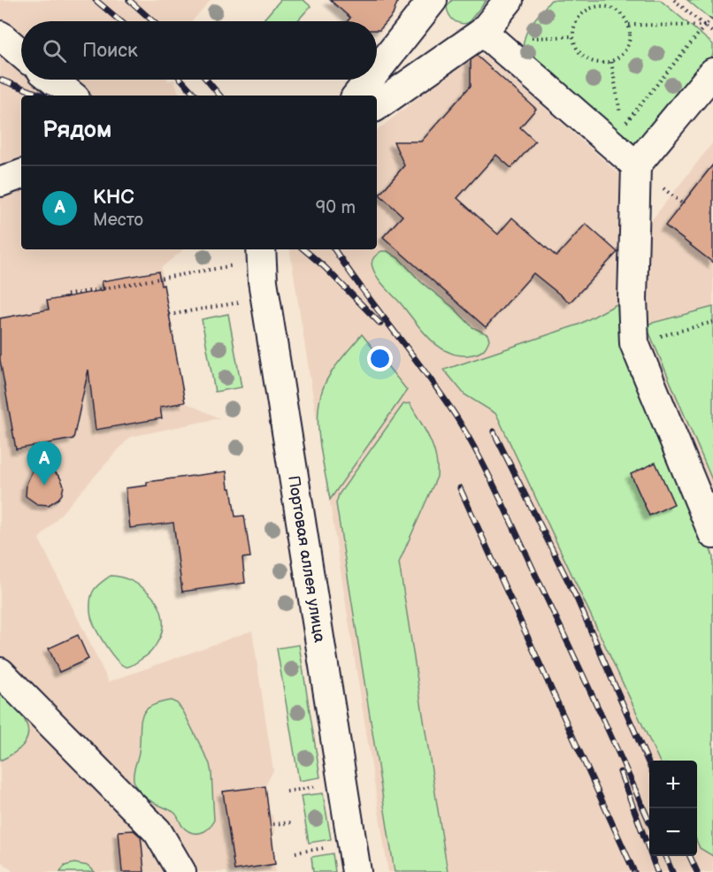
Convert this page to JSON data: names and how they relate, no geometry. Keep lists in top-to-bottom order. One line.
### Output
{"streets":{"street":["Портовая аллея улица"]},"page":{"search":"Поиск","heading":"Рядом","list":[{"mark":"A","name":"КНС","note":"Место","value":"90 m"}],"pins":"A","map_buttons":["+","−"]}}
